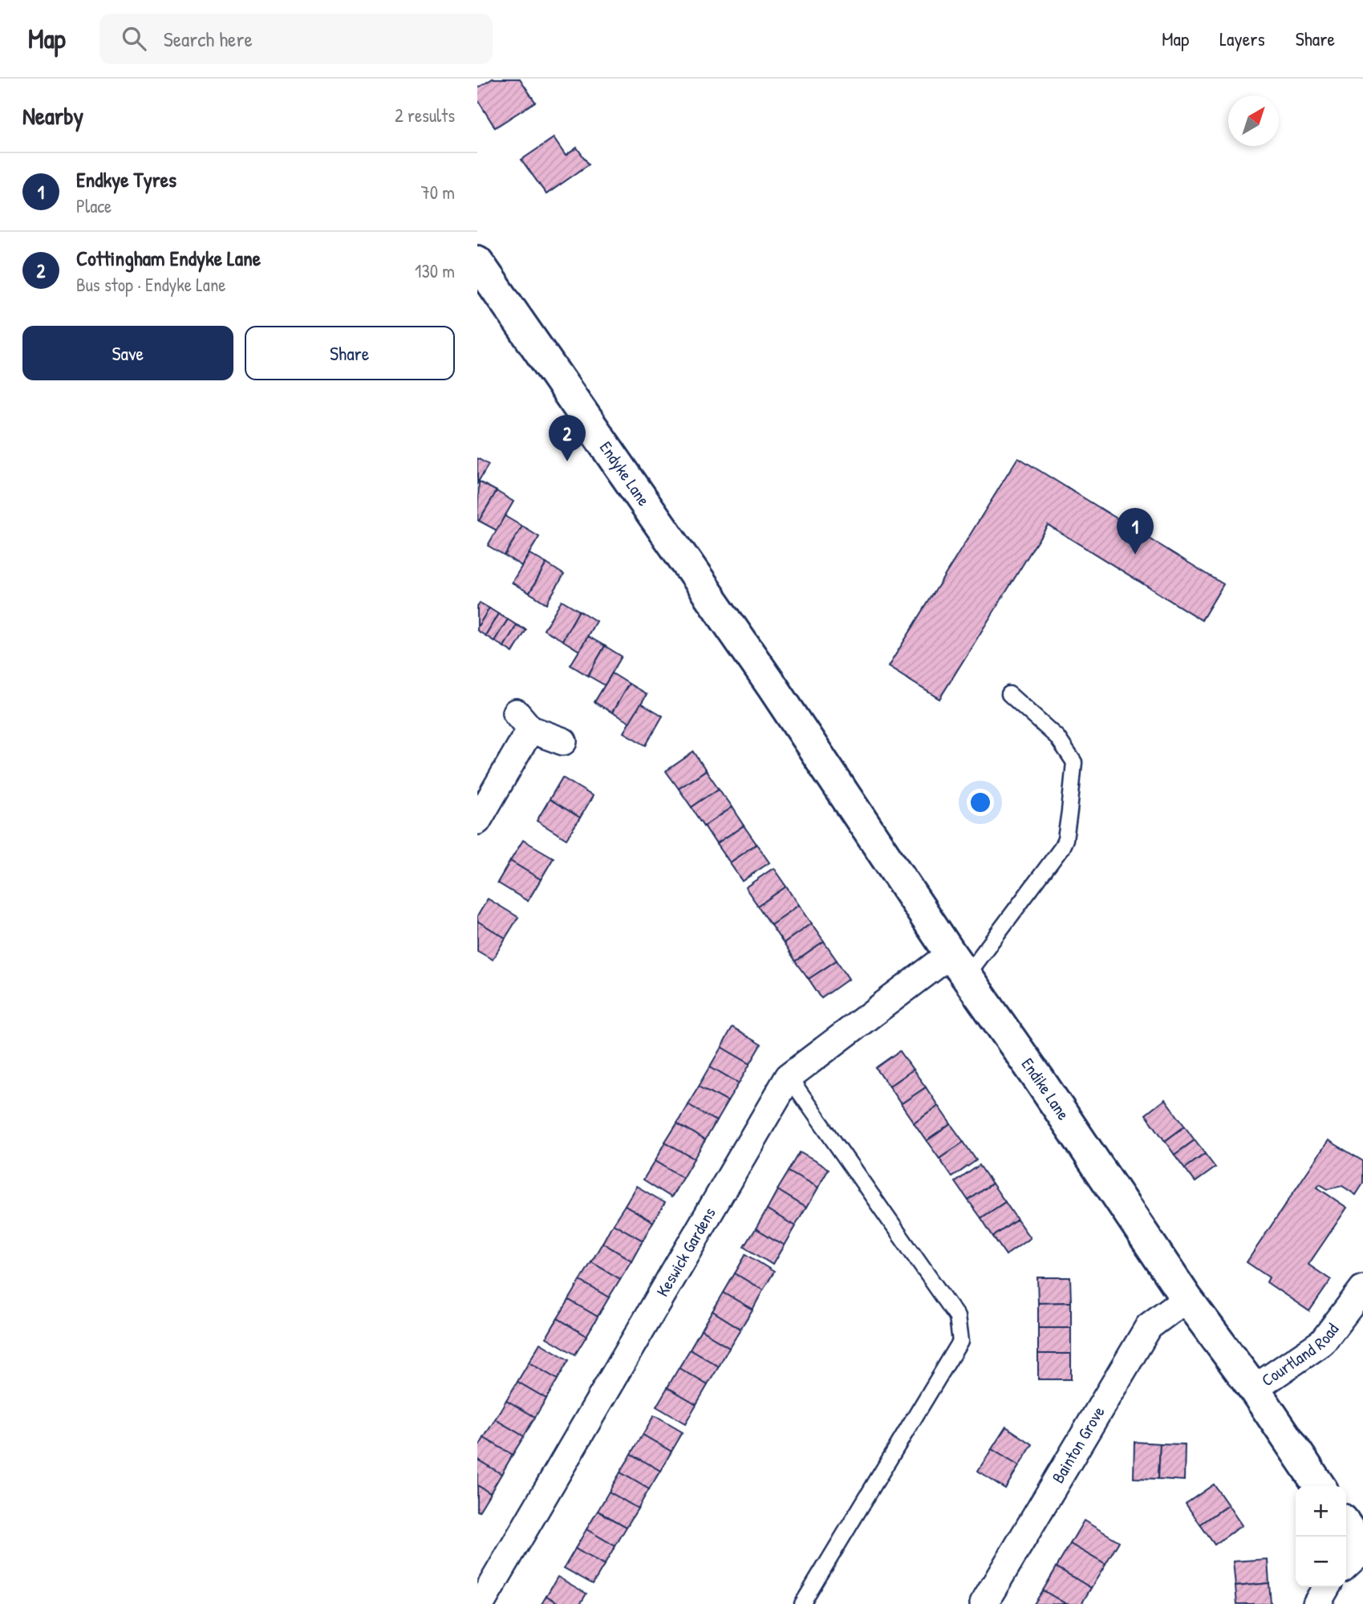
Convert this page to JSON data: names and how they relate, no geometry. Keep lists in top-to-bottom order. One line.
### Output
{"streets":{"street":["Endyke Lane","Endike Lane","Keswick Gardens","Courtland Road","Bainton Grove"]},"crossings":[["Endyke Lane","Endike Lane"],["Endike Lane","Keswick Gardens"],["Endike Lane","Courtland Road"],["Endike Lane","Bainton Grove"]],"north":"top right","page":{"header":"Map","search":"Search here","nav":["Map","Layers","Share"],"heading":["Nearby","2 results"],"list":[{"mark":"1","name":"Endkye Tyres","note":"Place","value":"70 m"},{"mark":"2","name":"Cottingham Endyke Lane","note":"Bus stop · Endyke Lane","value":"130 m"}],"buttons":["Save","Share"],"pins":["2","1"],"map_buttons":["+","−"]}}
